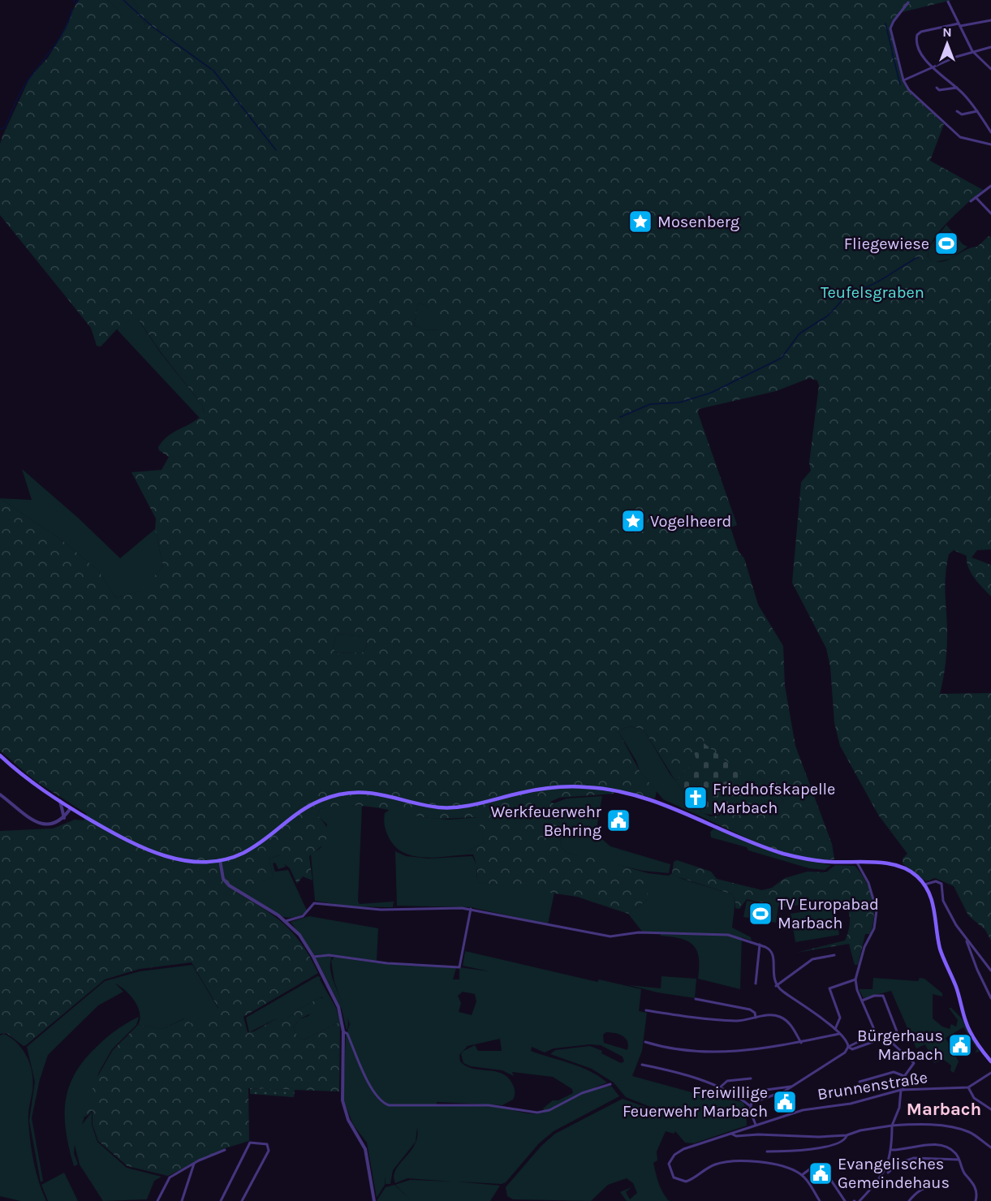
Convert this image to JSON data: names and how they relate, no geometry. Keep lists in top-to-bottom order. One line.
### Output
{"streets":{"street":["Brunnenstraße"]},"districts":["Marbach"],"parks":["Teufelsgraben"],"places":{"place":["Mosenberg","Vogelheerd"],"sports":["Fliegewiese","TV Europabad Marbach"],"church":["Friedhofskapelle Marbach"],"public building":["Werkfeuerwehr Behring","Bürgerhaus Marbach","Freiwillige Feuerwehr Marbach","Evangelisches Gemeindehaus"]},"north":"top"}
